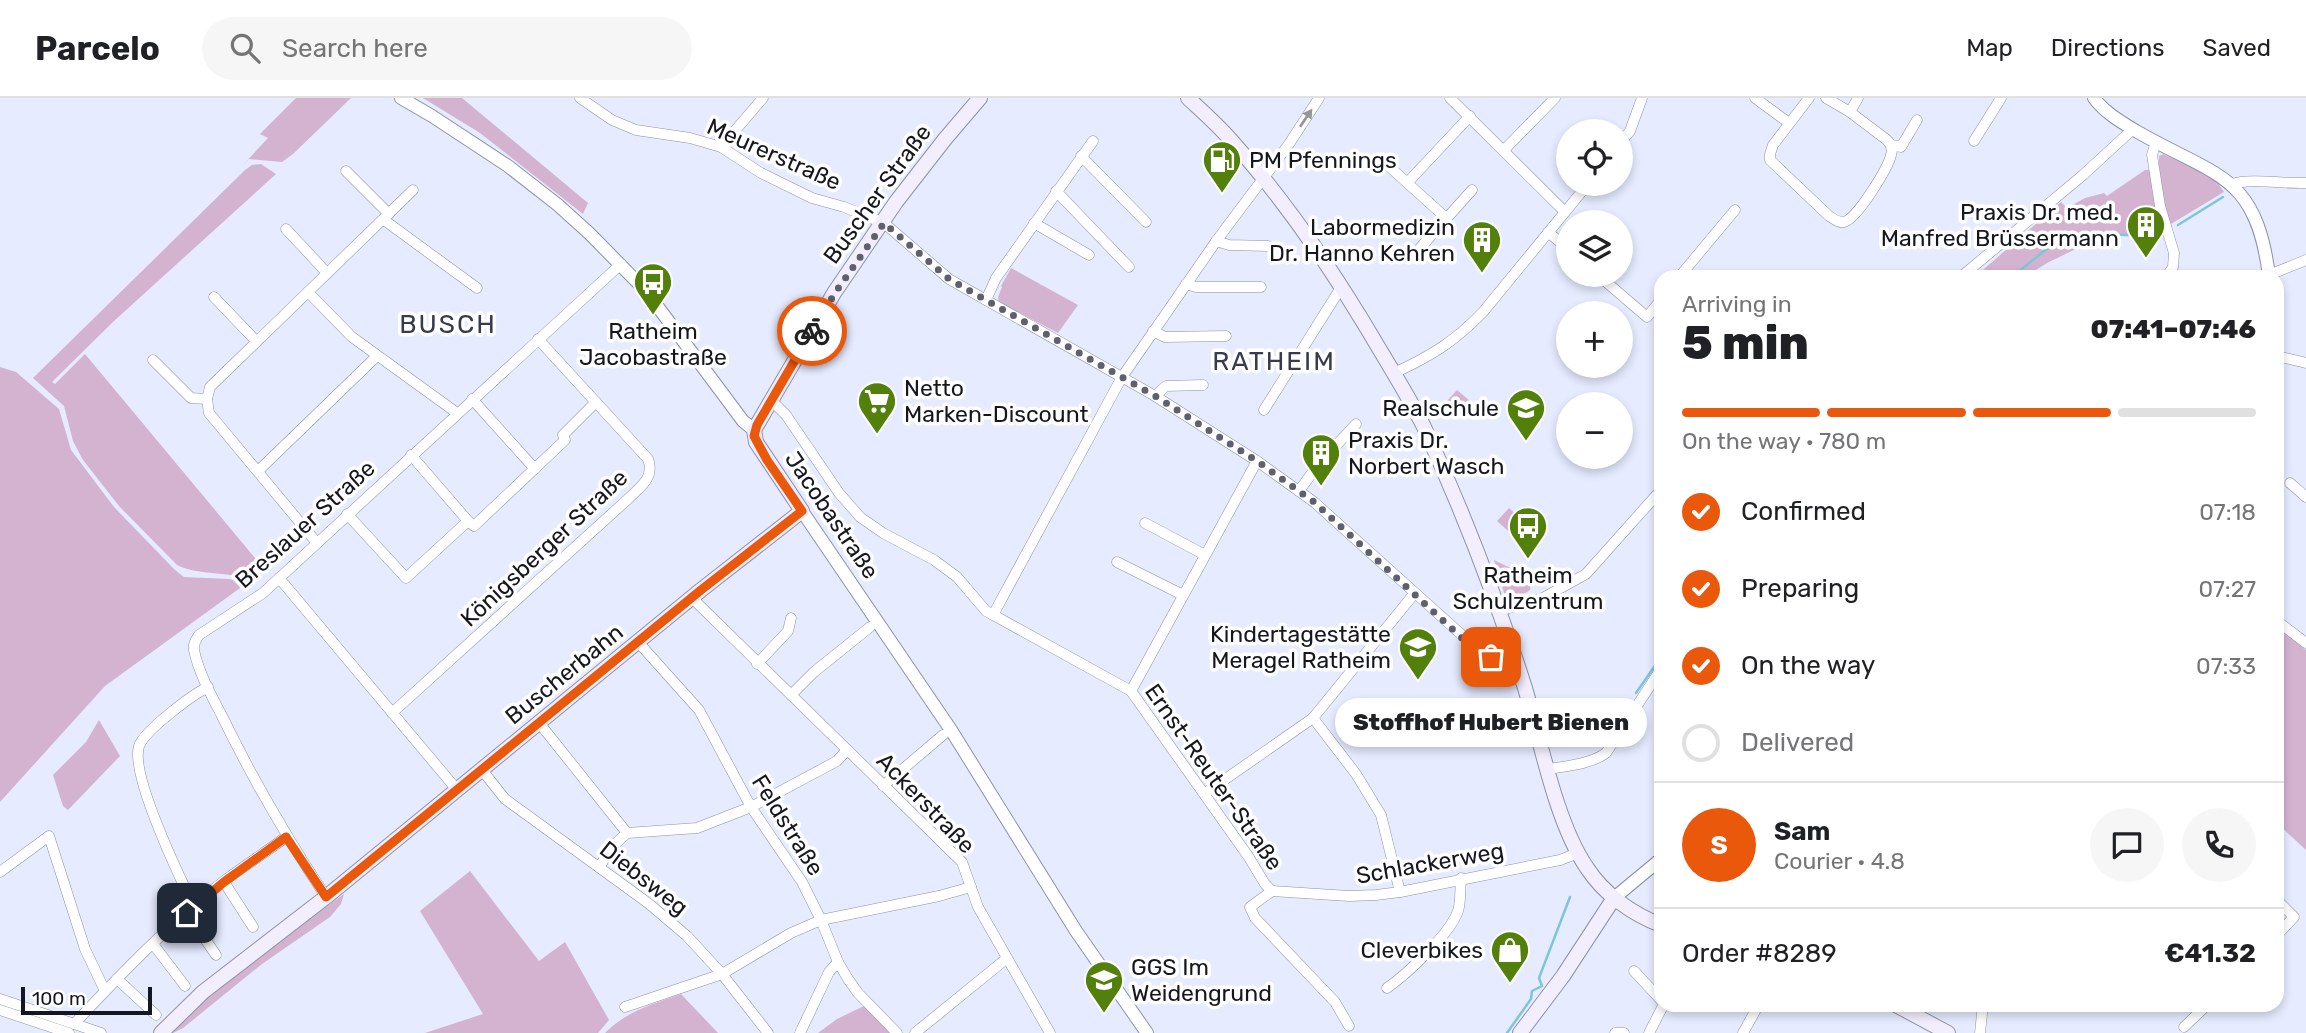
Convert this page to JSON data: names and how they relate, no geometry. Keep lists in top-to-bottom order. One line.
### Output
{"streets":{"main road":["Buscher Straße","Jacobastraße","Buscherbahn"],"street":["Meurerstraße","Breslauer Straße","Königsberger Straße","Ernst-Reuter-Straße","Ackerstraße","Feldstraße","Schlackerweg","Diebsweg"]},"crossings":[["Meurerstraße","Buscher Straße"],["Buscher Straße","Jacobastraße"],["Buscher Straße","Ernst-Reuter-Straße"],["Jacobastraße","Breslauer Straße"],["Jacobastraße","Buscherbahn"],["Breslauer Straße","Königsberger Straße"],["Breslauer Straße","Buscherbahn"],["Buscherbahn","Ackerstraße"],["Buscherbahn","Feldstraße"],["Buscherbahn","Diebsweg"],["Ernst-Reuter-Straße","Schlackerweg"]],"districts":["BUSCH","RATHEIM"],"places":{"fuel station":["PM Pfennings"],"building":["Praxis Dr. med. Manfred Brüssermann","Labormedizin Dr. Hanno Kehren","Praxis Dr. Norbert Wasch"],"bus stop":["Ratheim Jacobastraße","Ratheim Schulzentrum"],"supermarket":["Netto Marken-Discount"],"school or university":["Realschule","Kindertagestätte Meragel Ratheim","GGS Im Weidengrund"],"other":["Stoffhof Hubert Bienen"],"shop":["Cleverbikes"]},"scale_bar":"100 m","page":{"header":"Parcelo","search":"Search here","nav":["Map","Directions","Saved"],"map_buttons":["+","−"],"heading":["5 min","Arriving in","07:41–07:46"],"panel":["Sam","Courier · 4.8","Order #8289","€41.32"],"bar":"On the way · 780 m","list":[["Confirmed","07:18"],["Preparing","07:27"],["On the way","07:33"],"Delivered"],"bubble":"Stoffhof Hubert Bienen","round":"S","scale":"100 m"}}
